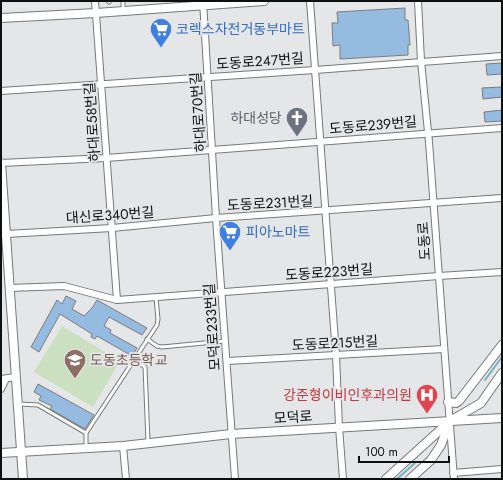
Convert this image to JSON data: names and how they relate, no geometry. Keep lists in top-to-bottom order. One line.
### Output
{"streets":{"street":["도동로247번길","하대로70번길","하대로58번길","도동로239번길","도동로231번길","대신로340번길","도동로","도동로223번길","모덕로233번길","도동로215번길","모덕로"]},"crossings":[["도동로247번길","하대로70번길"],["도동로247번길","하대로58번길"],["도동로247번길","도동로239번길"],["도동로247번길","도동로"],["하대로70번길","도동로239번길"],["하대로70번길","도동로231번길"],["하대로70번길","대신로340번길"],["하대로70번길","모덕로233번길"],["하대로58번길","도동로239번길"],["하대로58번길","대신로340번길"],["하대로58번길","도동로223번길"],["도동로239번길","도동로231번길"],["도동로239번길","도동로"],["도동로231번길","대신로340번길"],["도동로231번길","도동로"],["도동로231번길","모덕로233번길"],["대신로340번길","모덕로233번길"],["도동로","도동로223번길"],["도동로","도동로215번길"],["도동로","모덕로"],["도동로223번길","모덕로233번길"],["모덕로233번길","도동로215번길"],["모덕로233번길","모덕로"]],"places":{"supermarket":["코렉스자전거동부마트","피아노마트"],"church":["하대성당"],"school or university":["도동초등학교"],"hospital":["강준형이비인후과의원"]},"scale_bar":"100 m"}
